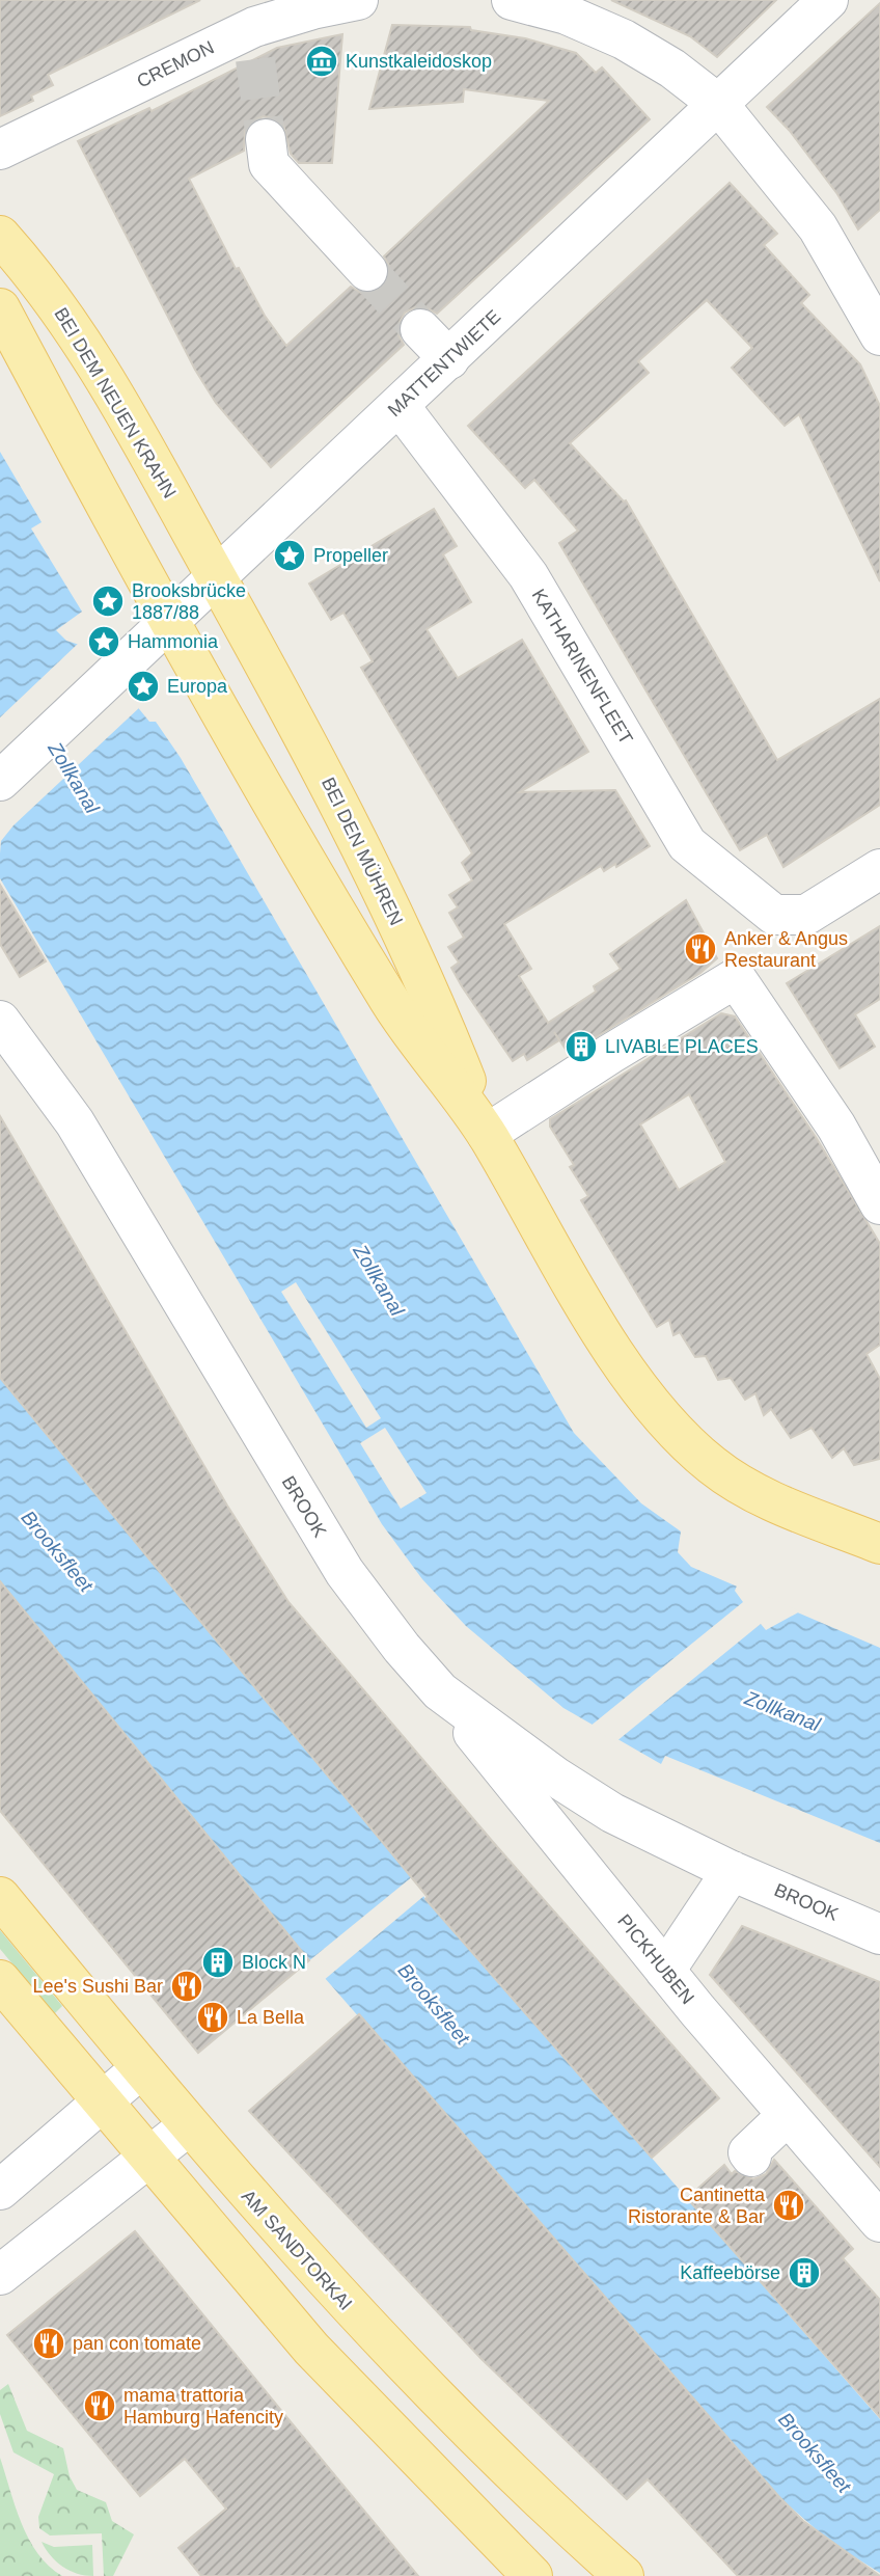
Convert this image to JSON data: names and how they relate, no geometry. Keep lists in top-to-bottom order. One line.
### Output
{"streets":{"main road":["BEI DEM NEUEN KRAHN","BEI DEN MÜHREN","AM SANDTORKAI"],"street":["CREMON","MATTENTWIETE","KATHARINENFLEET","BROOK","PICKHUBEN"]},"crossings":[["MATTENTWIETE","BEI DEM NEUEN KRAHN"],["MATTENTWIETE","KATHARINENFLEET"],["MATTENTWIETE","BEI DEN MÜHREN"],["BEI DEM NEUEN KRAHN","BEI DEN MÜHREN"],["BROOK","PICKHUBEN"]],"water":["Zollkanal","Brooksfleet"],"places":{"museum":["Kunstkaleidoskop"],"place":["Propeller","Brooksbrücke 1887/88","Hammonia","Europa"],"restaurant":["Anker & Angus Restaurant","Lee's Sushi Bar","La Bella","Cantinetta Ristorante & Bar","pan con tomate","mama trattoria Hamburg Hafencity"],"building":["LIVABLE PLACES","Block N","Kaffeebörse"]}}
